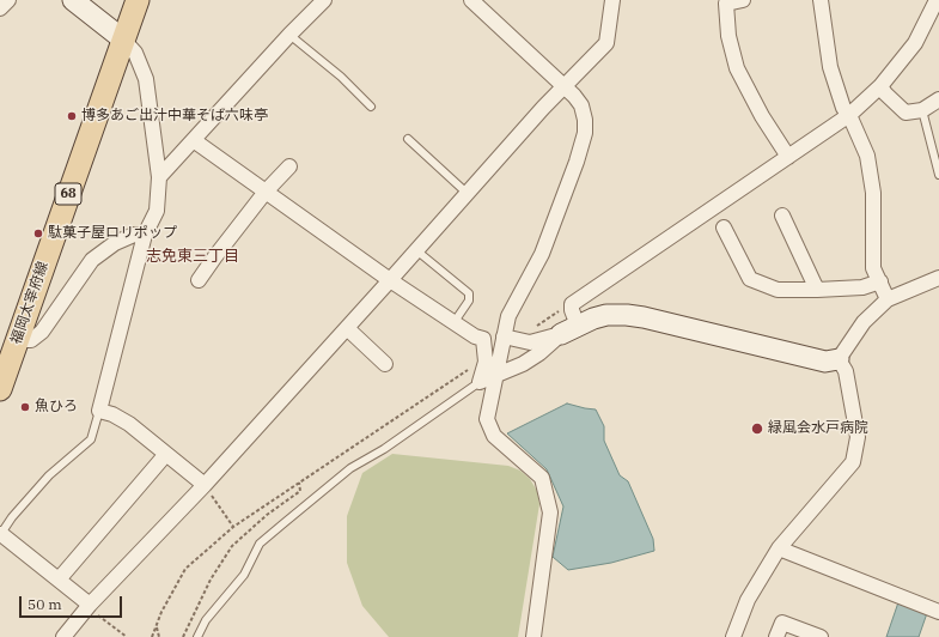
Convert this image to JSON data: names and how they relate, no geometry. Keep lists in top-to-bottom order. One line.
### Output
{"streets":{"main road":["68","福岡太宰府線"]},"districts":["志免東三丁目"],"places":["博多あご出汁中華そば六味亭","駄菓子屋ロリポップ","魚ひろ","緑風会水戸病院"],"scale_bar":"50 m"}
